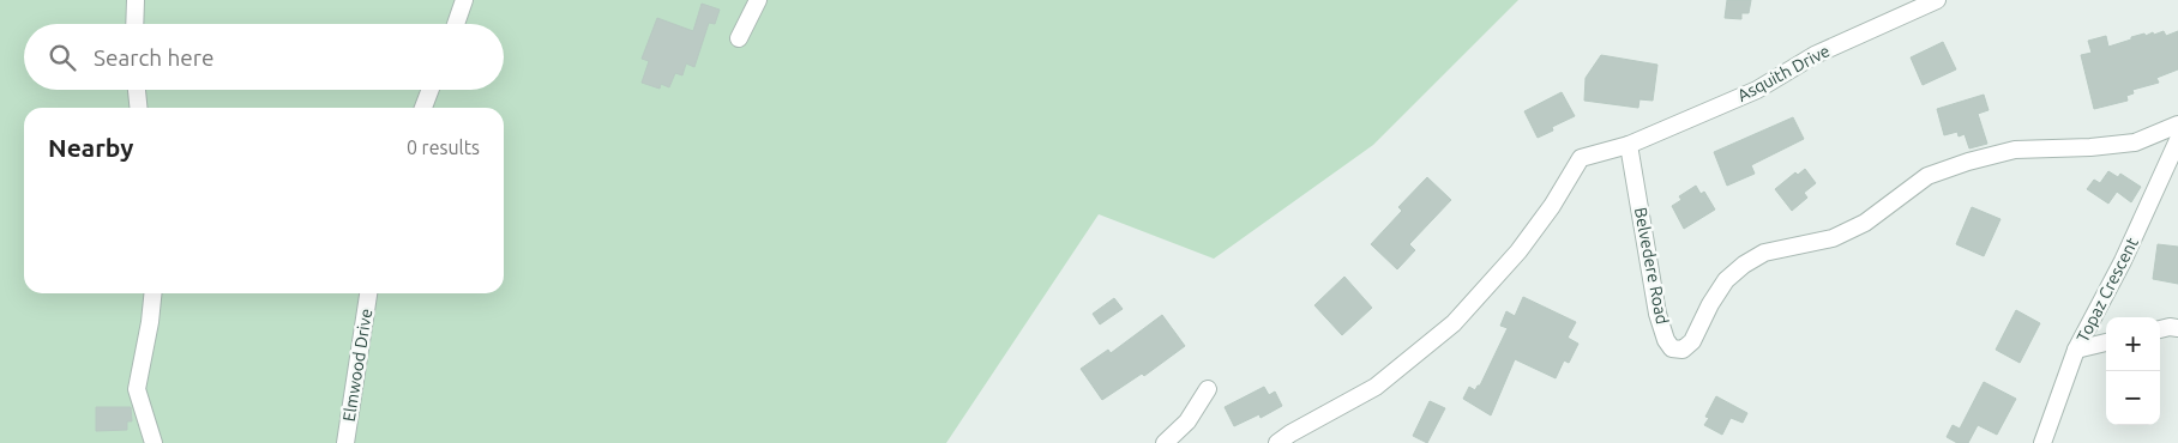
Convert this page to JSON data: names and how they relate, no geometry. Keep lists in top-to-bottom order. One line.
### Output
{"streets":{"street":["Asquith Drive","Belvedere Road","Topaz Crescent","Elmwood Drive"]},"crossings":[["Asquith Drive","Belvedere Road"]],"page":{"search":"Search here","heading":["Nearby","0 results"],"map_buttons":["+","−"]}}
